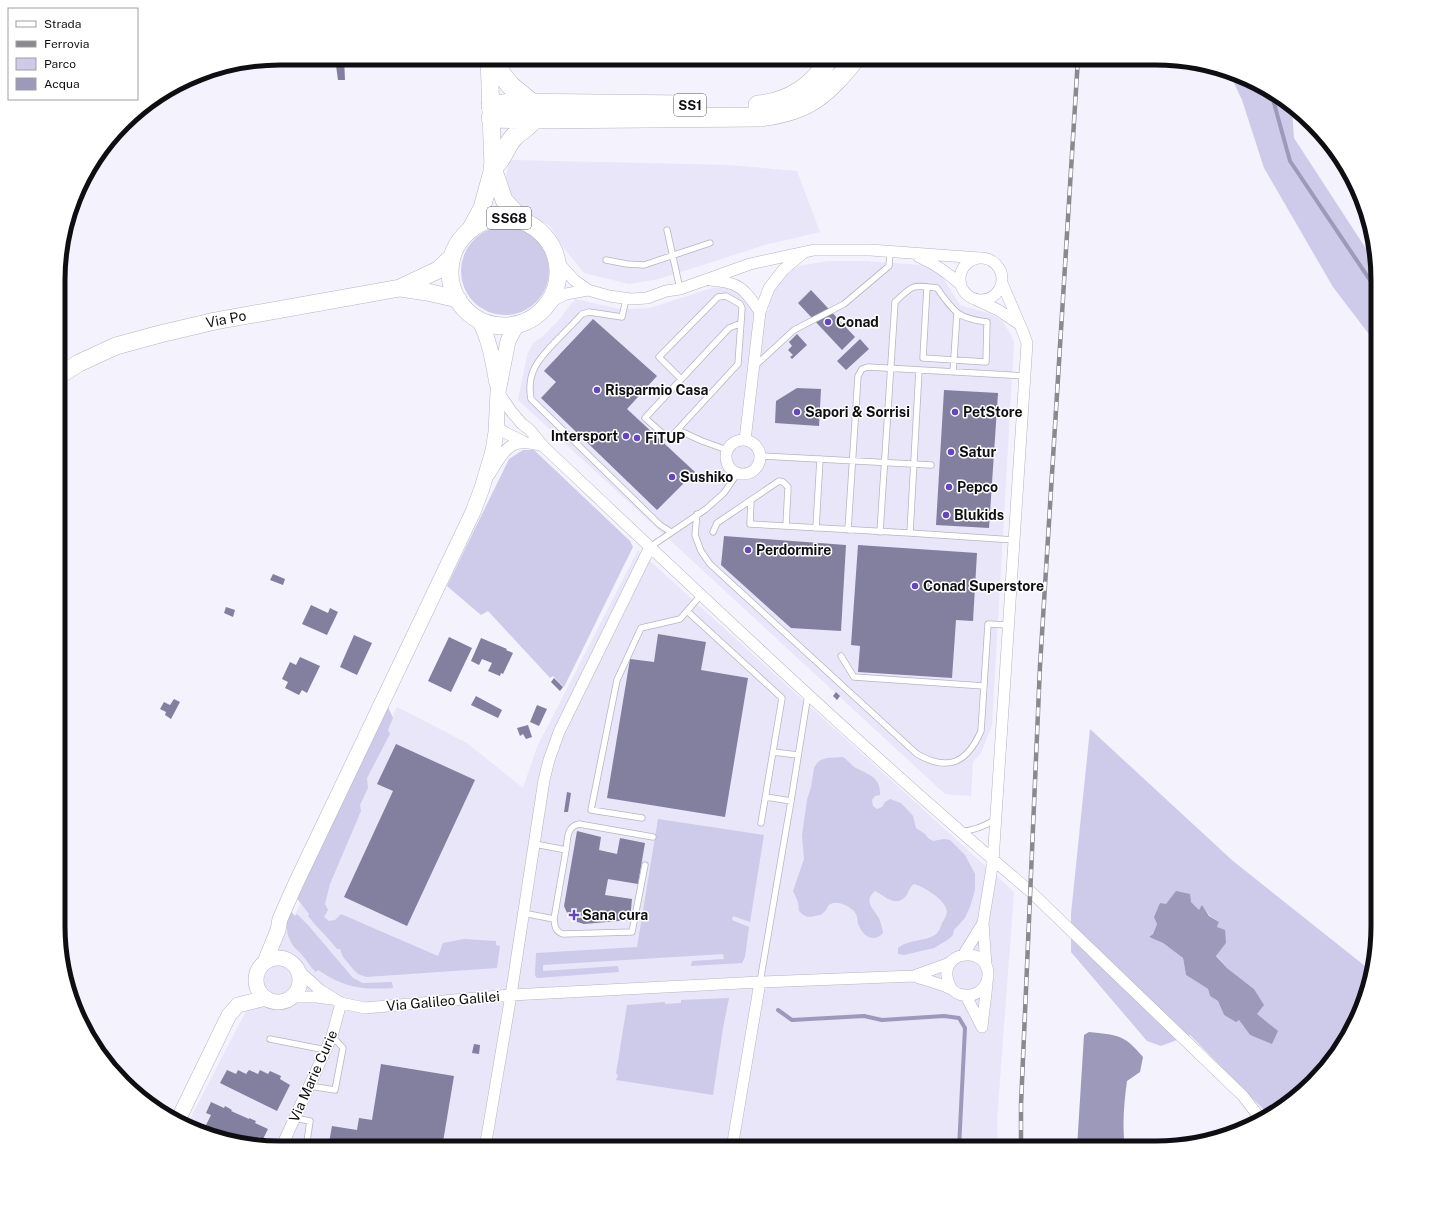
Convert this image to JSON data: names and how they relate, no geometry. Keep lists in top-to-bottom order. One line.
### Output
{"streets":{"highway":["SS1"],"main road":["SS68","Via Po"],"street":["Via Galileo Galilei","Via Marie Curie"]},"crossings":[["SS68","Via Po"],["Via Galileo Galilei","Via Marie Curie"]],"places":{"other":["Conad","Risparmio Casa","Sapori & Sorrisi","PetStore","Intersport","FiTUP","Satur","Sushiko","Pepco","Blukids","Perdormire","Conad Superstore"],"health":["Sana cura"]},"legend":["Strada","Ferrovia","Parco","Acqua"]}
